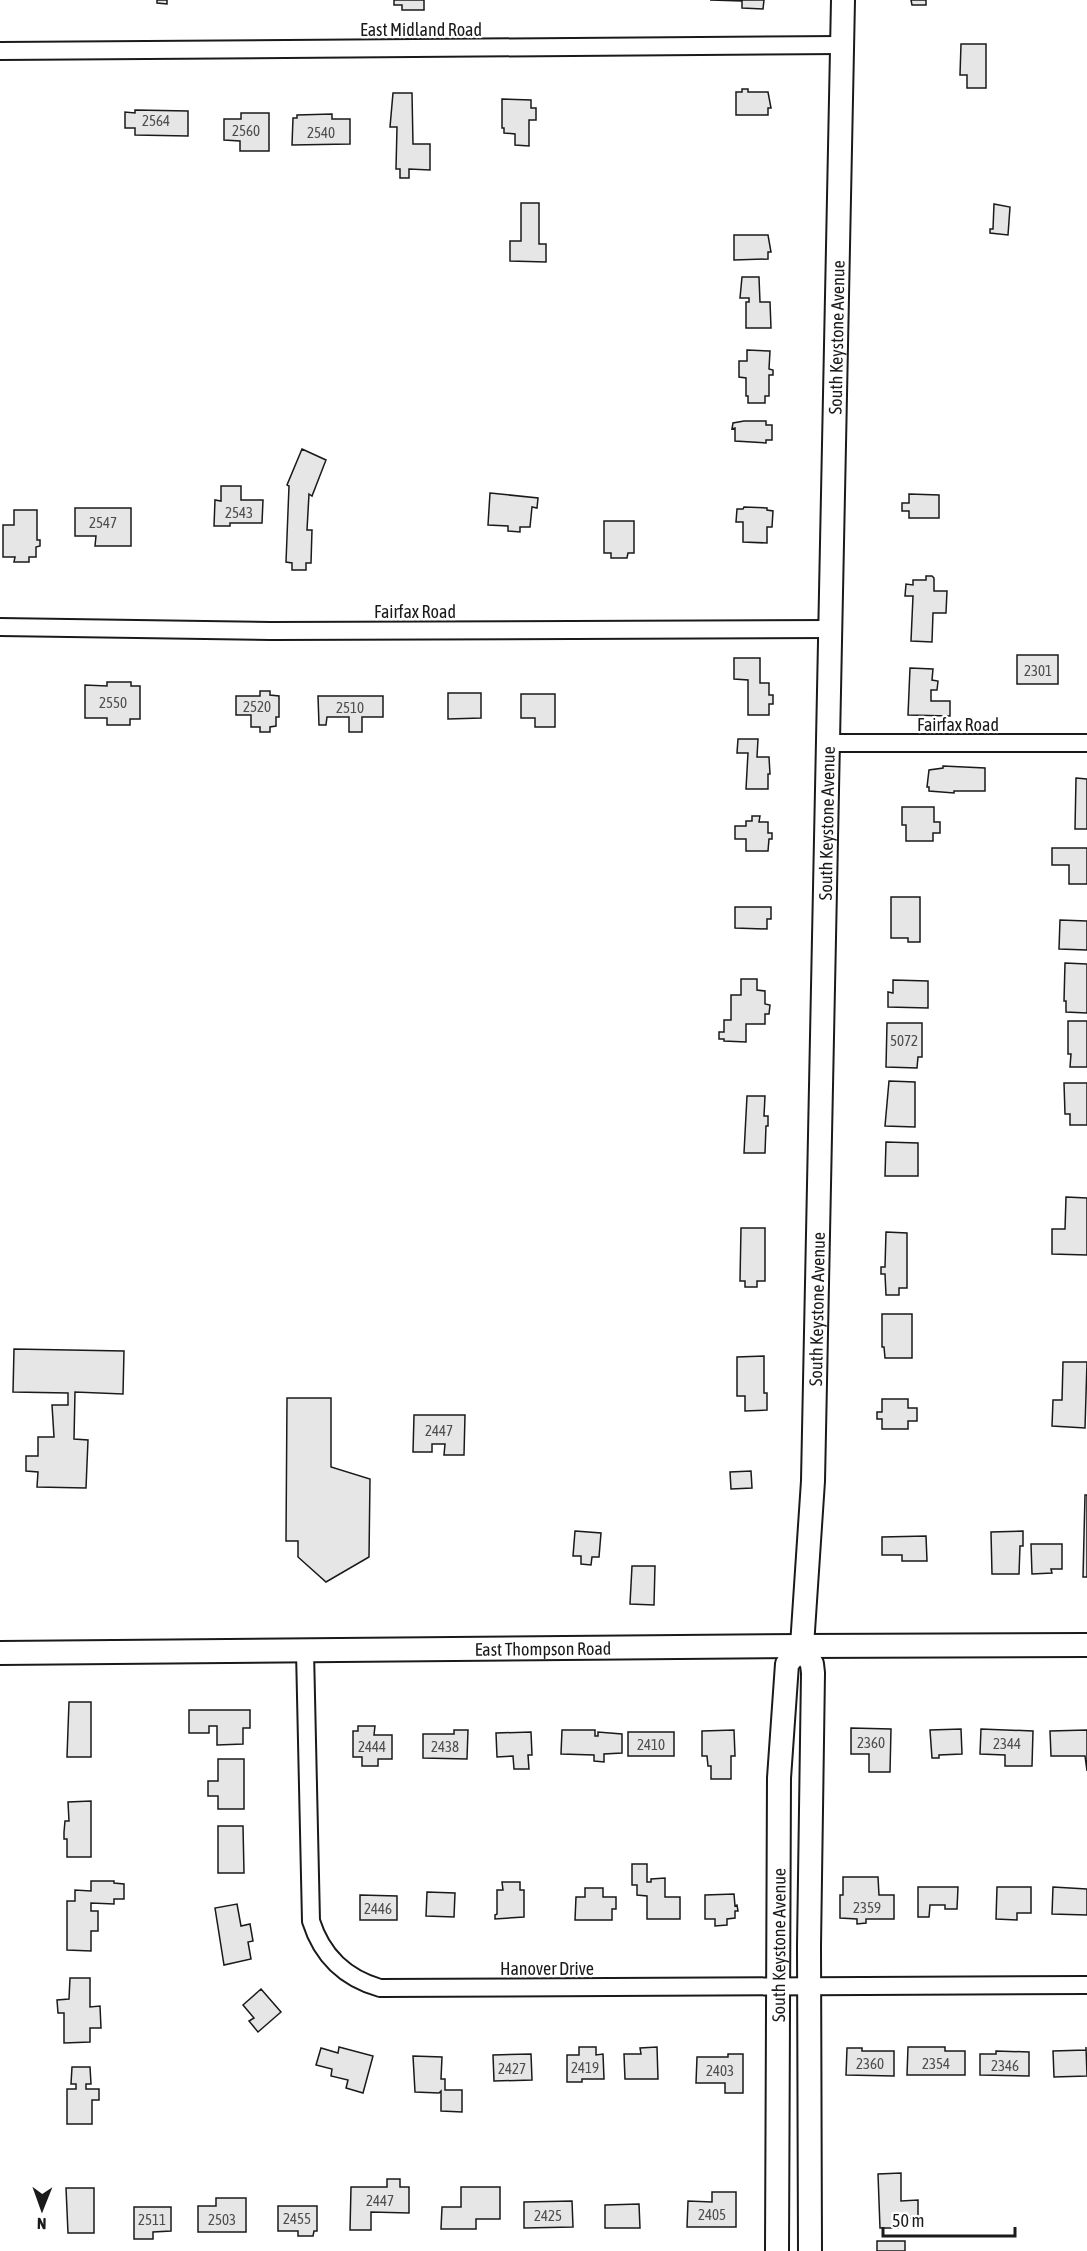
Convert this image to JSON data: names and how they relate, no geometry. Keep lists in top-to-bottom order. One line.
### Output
{"streets":{"main road":["South Keystone Avenue","East Thompson Road"],"street":["East Midland Road","Fairfax Road","Hanover Drive"]},"crossings":[["East Midland Road","South Keystone Avenue"],["South Keystone Avenue","Fairfax Road"],["South Keystone Avenue","East Thompson Road"],["South Keystone Avenue","Hanover Drive"],["East Thompson Road","Hanover Drive"]],"house_numbers":["2564","2560","2540","2543","2547","2301","2550","2520","2510","5072","2447","2360","2344","2410","2444","2438","2359","2446","2360","2354","2346","2419","2427","2403","2447","2405","2425","2455","2511","2503"],"scale_bar":"50 m","north":"bottom"}
